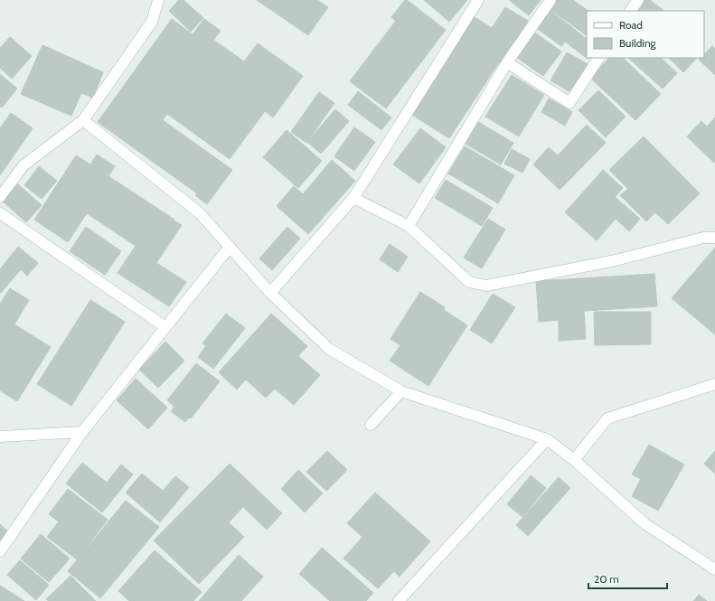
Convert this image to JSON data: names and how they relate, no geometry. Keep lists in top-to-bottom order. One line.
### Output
{"legend":["Road","Building"],"scale_bar":"20 m"}
